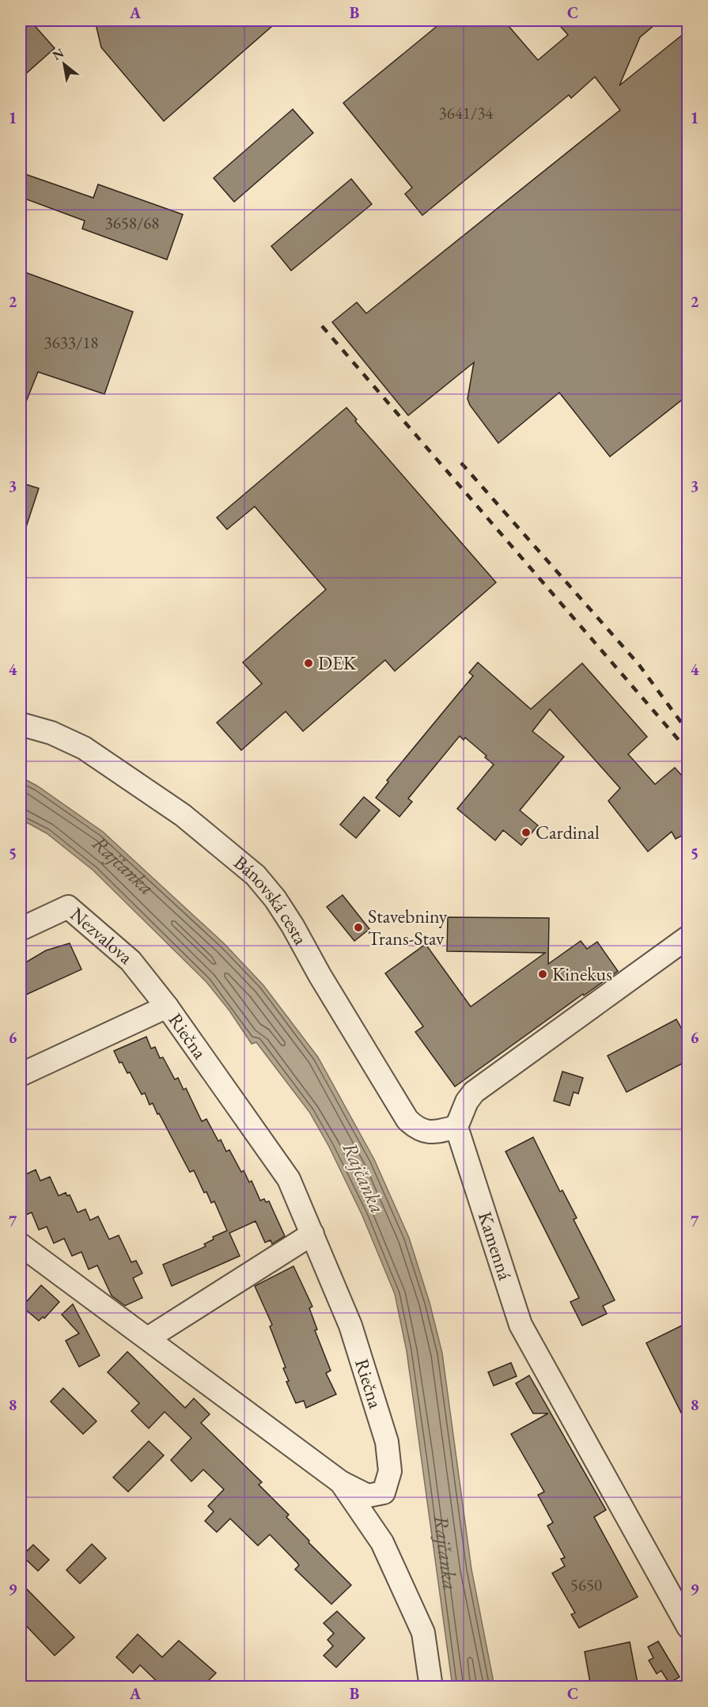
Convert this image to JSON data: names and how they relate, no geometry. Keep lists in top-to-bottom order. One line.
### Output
{"streets":{"street":["Bánovská cesta","Nezvalova","Riečna","Kamenná"]},"crossings":[["Bánovská cesta","Kamenná"],["Nezvalova","Riečna"]],"water":["Rajčanka"],"places":["DEK","Cardinal","Stavebniny Trans-Stav","Kinekus"],"house_numbers":["3641/34","3658/68","3633/18","5650"],"north":"top left","grid":{"columns":["A","B","C"],"rows":["1","2","3","4","5","6","7","8","9"]}}
